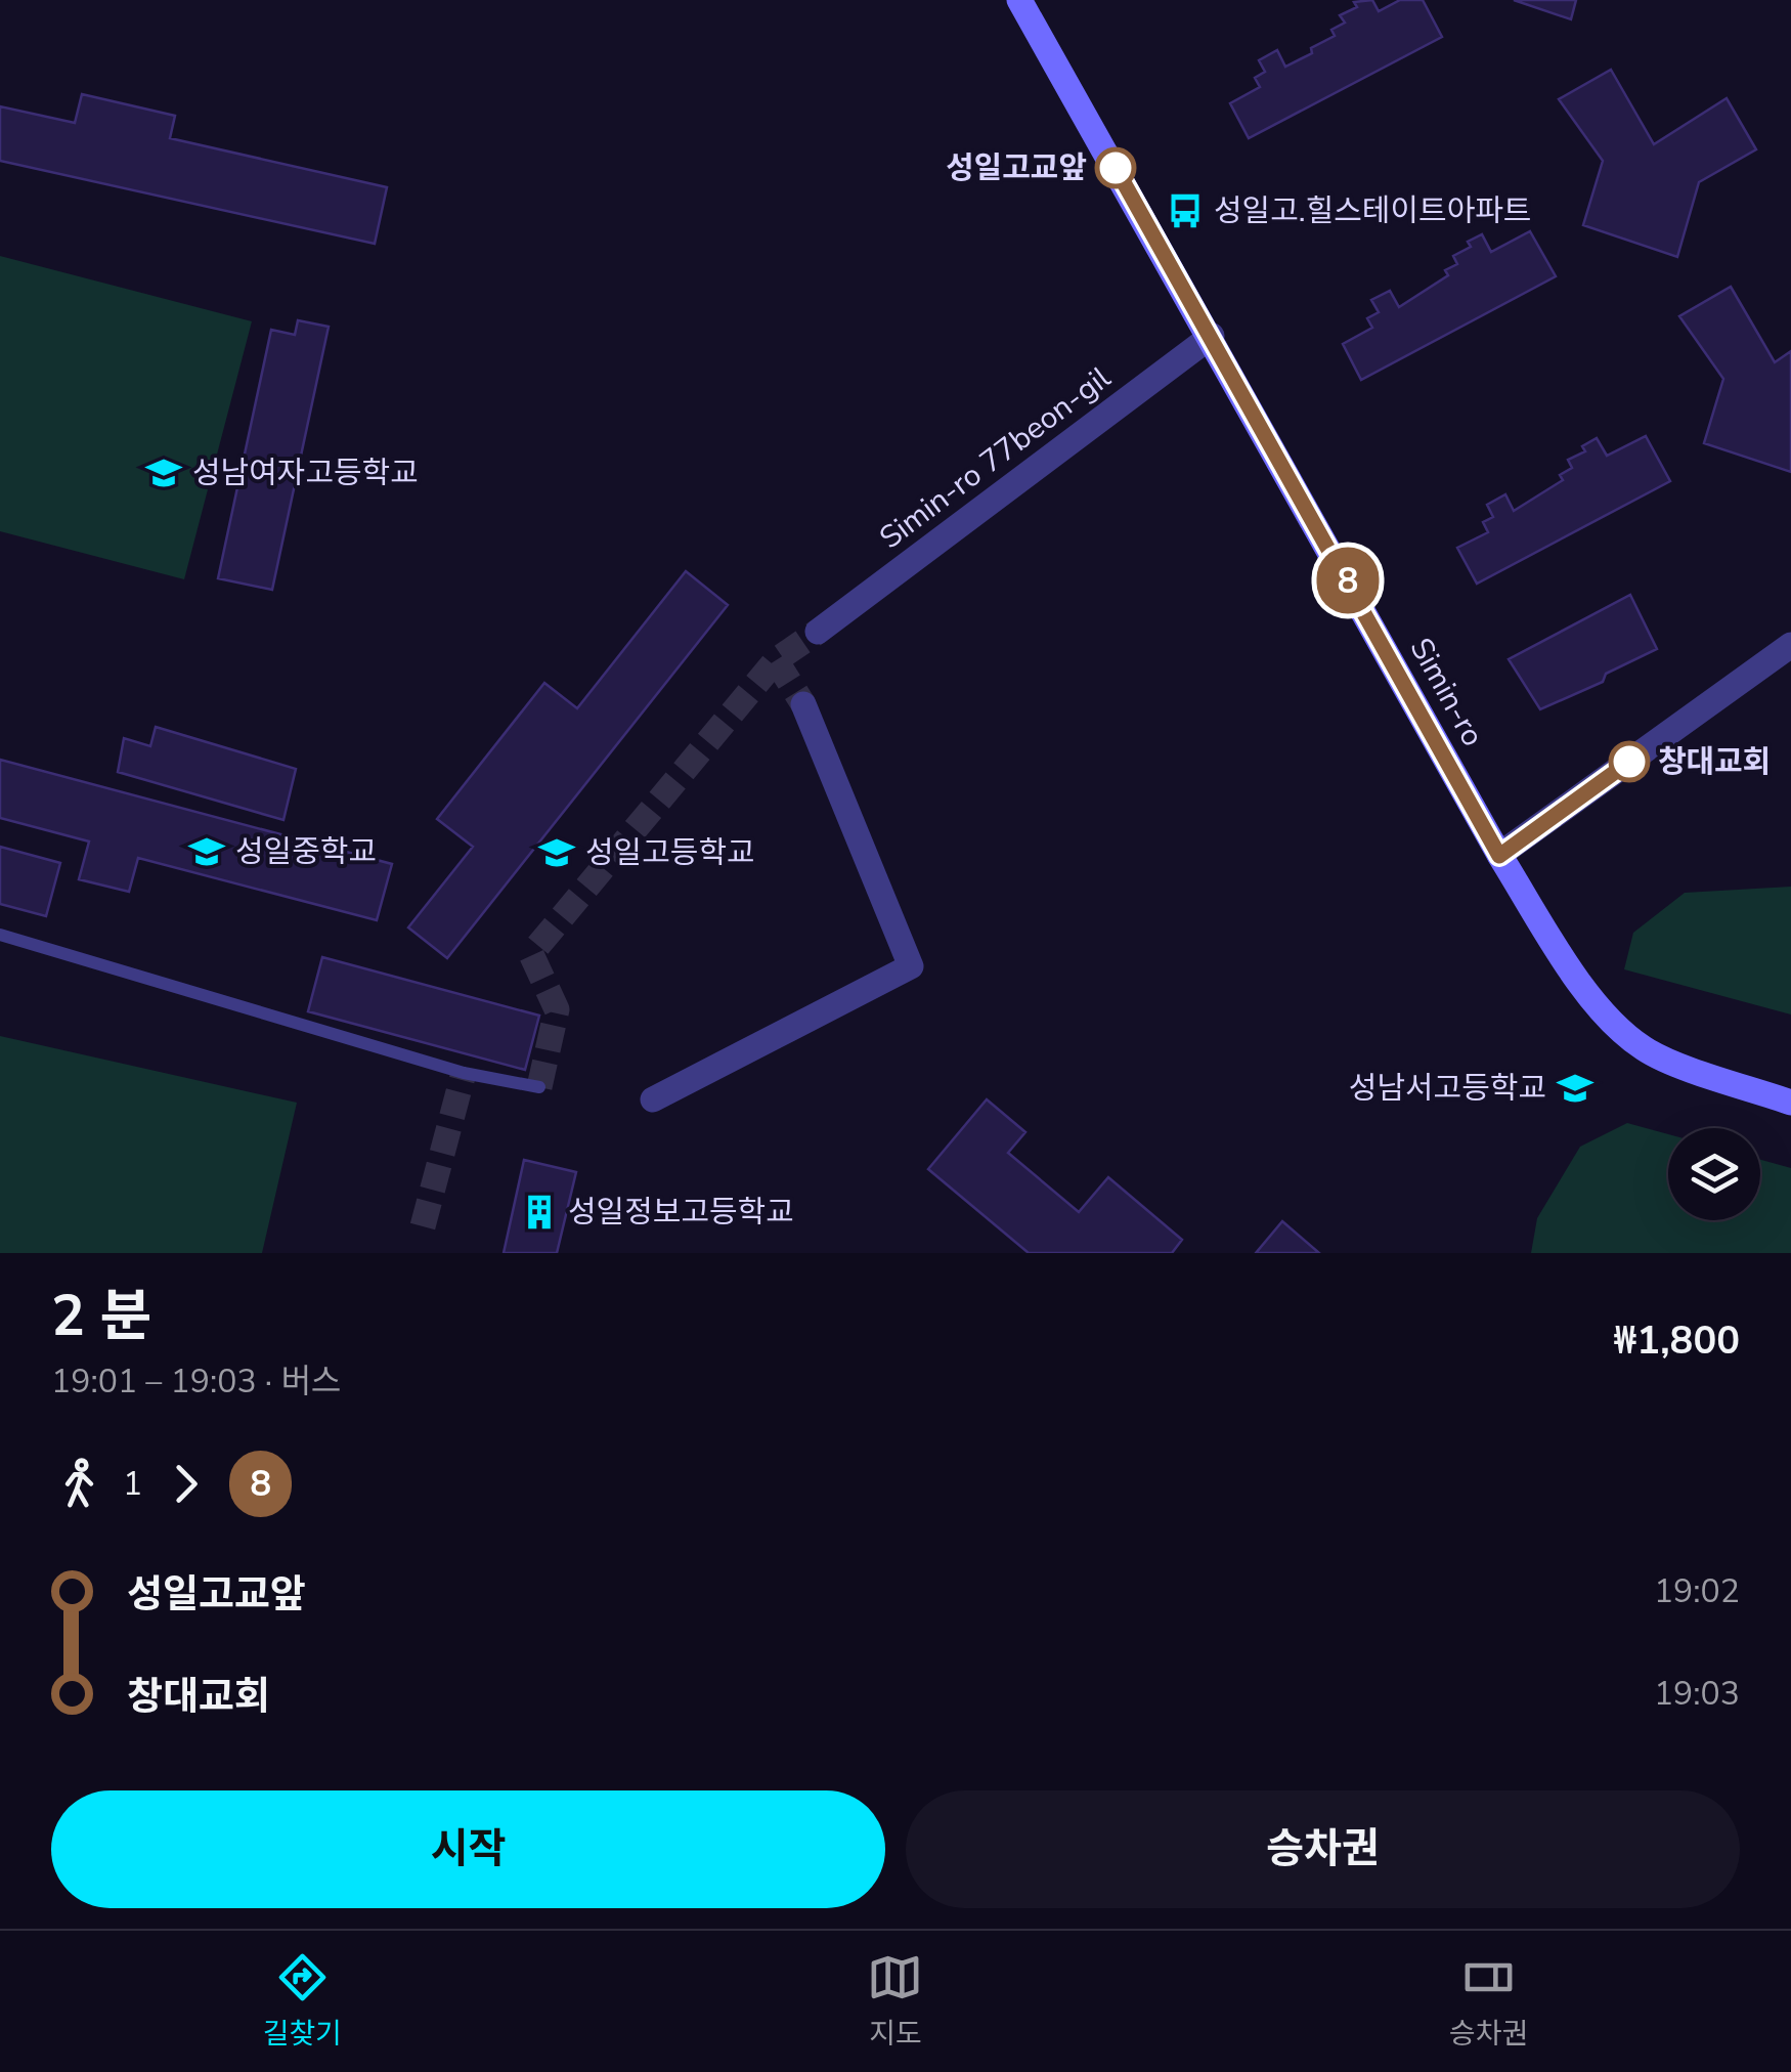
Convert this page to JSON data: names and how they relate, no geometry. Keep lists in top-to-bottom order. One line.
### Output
{"streets":{"main road":["Simin-ro"],"street":["Simin-ro 77beon-gil"]},"crossings":[["Simin-ro 77beon-gil","Simin-ro"]],"places":{"other":["성일고교앞","창대교회"],"bus stop":["성일고.힐스테이트아파트"],"school or university":["성남여자고등학교","성일중학교","성일고등학교","성남서고등학교"],"building":["성일정보고등학교"]},"lines":["bus line 8"],"page":{"on_map":"8","heading":["2 분","19:01 – 19:03 · 버스","₩1,800"],"legs":["1","8"],"list":[{"name":"성일고교앞","value":"19:02"},{"name":"창대교회","value":"19:03"}],"buttons":["시작","승차권"],"tabs":["길찾기","지도","승차권"]}}
